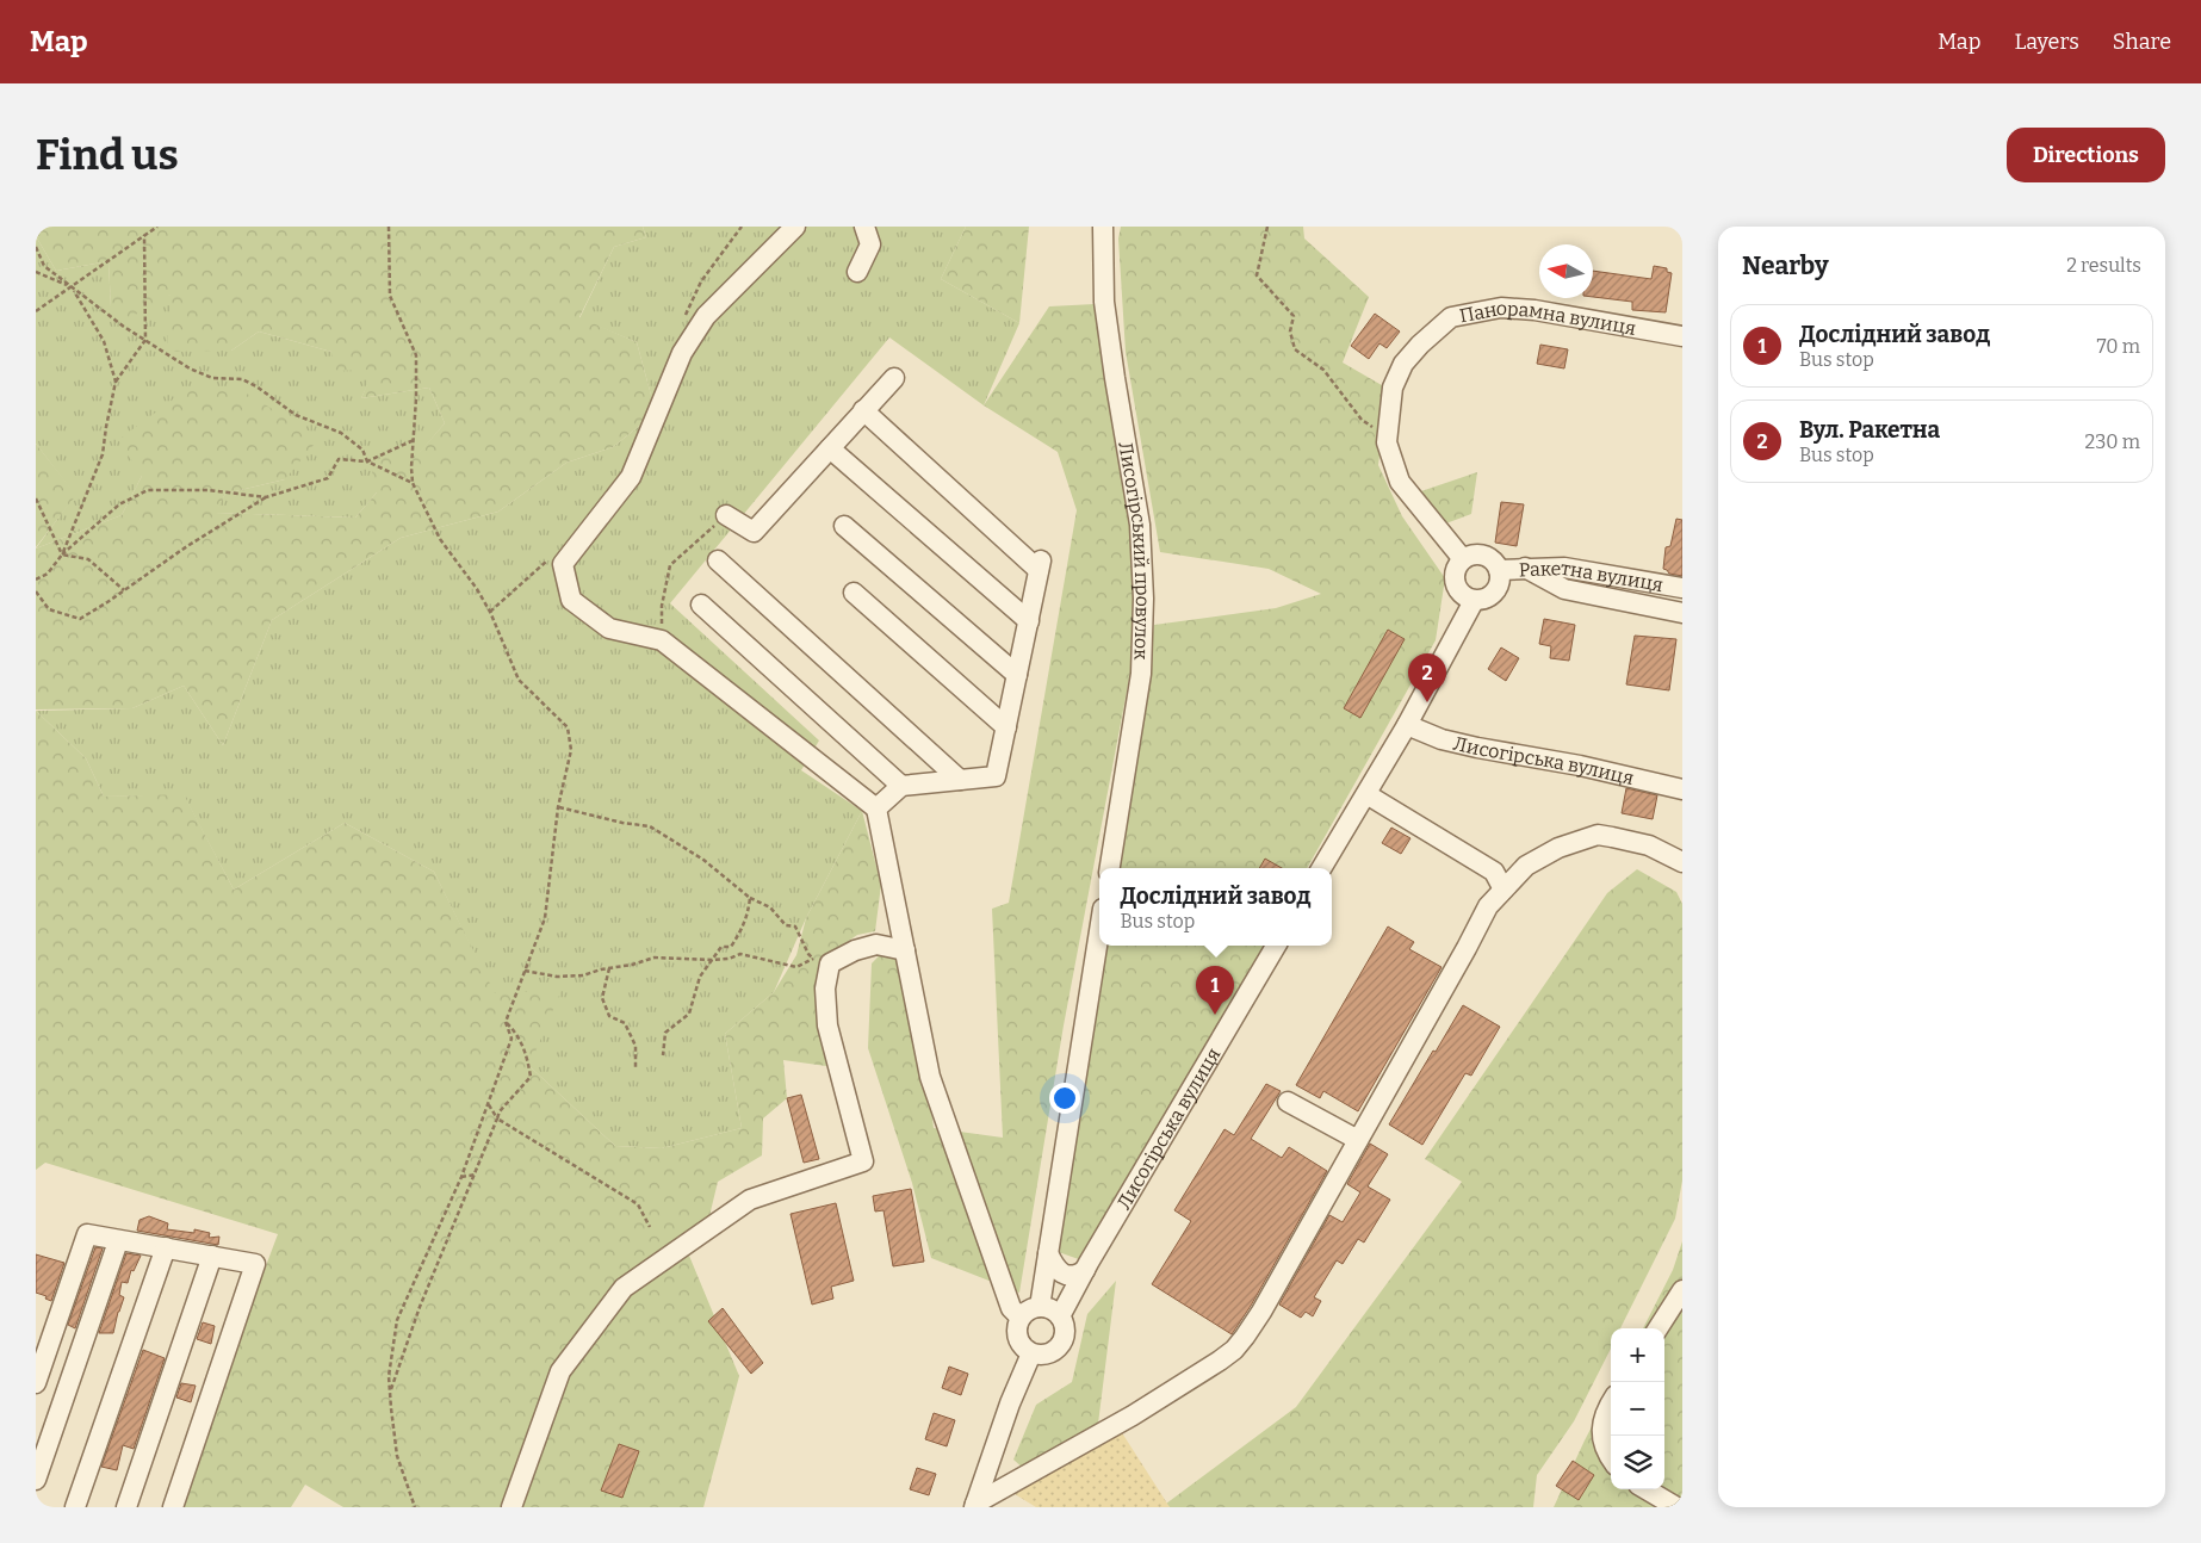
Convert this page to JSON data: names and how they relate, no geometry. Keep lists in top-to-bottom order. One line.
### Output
{"streets":{"street":["Панорамна вулиця","Лисогірський провулок","Ракетна вулиця","Лисогірська вулиця"]},"crossings":[["Панорамна вулиця","Ракетна вулиця"]],"north":"left","page":{"header":"Map","nav":["Map","Layers","Share"],"buttons":"Directions","title":"Find us","heading":["Nearby","2 results"],"list":[{"mark":"1","name":"Дослідний завод","note":"Bus stop","value":"70 m"},{"mark":"2","name":"Вул. Ракетна","note":"Bus stop","value":"230 m"}],"pins":["2","1"],"popup":["Дослідний завод","Bus stop"],"map_buttons":["+","−"]}}
